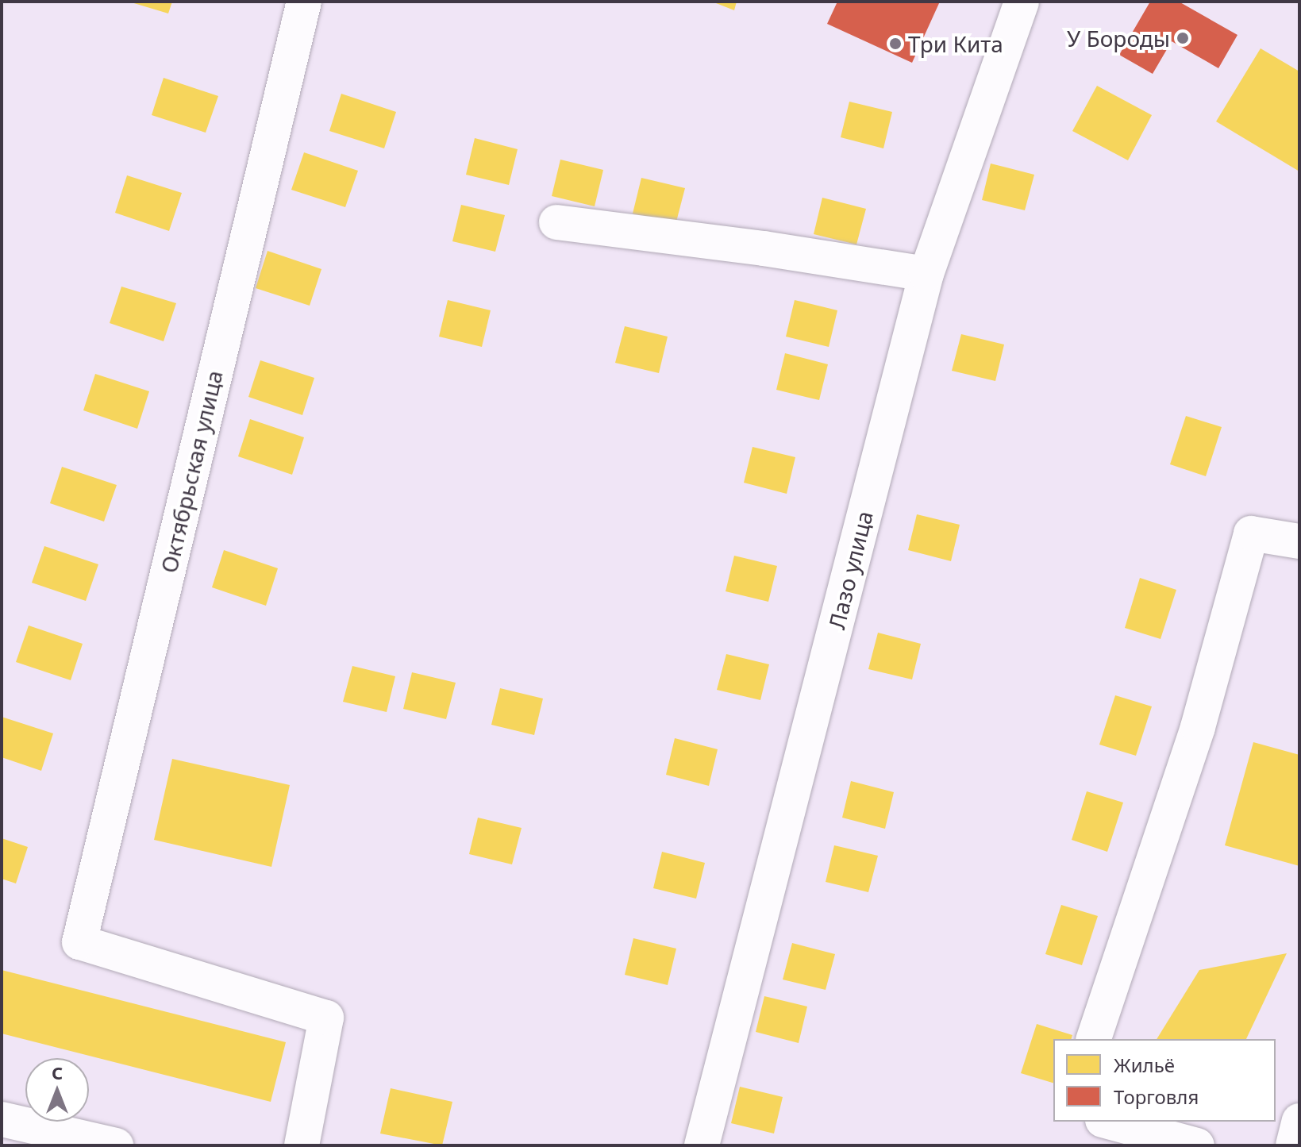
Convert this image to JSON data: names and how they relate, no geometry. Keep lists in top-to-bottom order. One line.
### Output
{"streets":{"street":["Октябрьская улица","Лазо улица"]},"places":["У Бороды","Три Кита"],"legend":["Жильё","Торговля"],"north":"top"}
